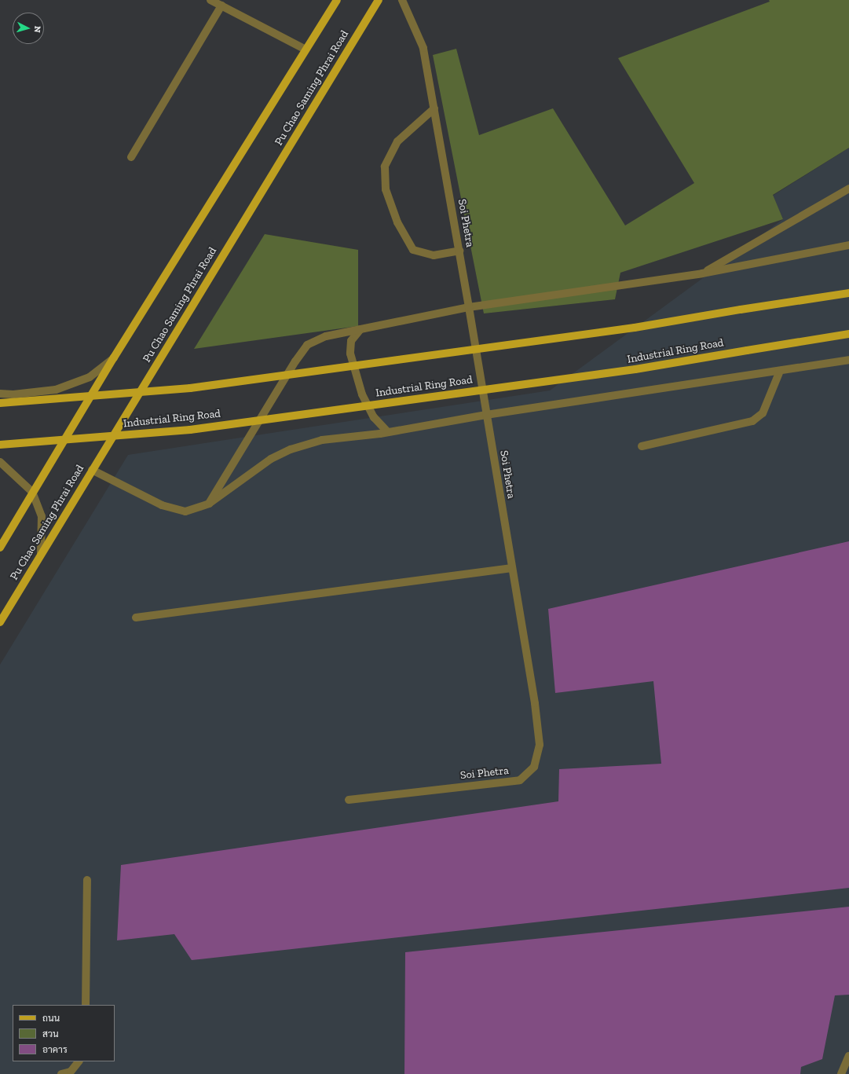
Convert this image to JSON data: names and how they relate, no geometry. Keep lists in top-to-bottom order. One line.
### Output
{"streets":{"main road":["Pu Chao Saming Phrai Road","Industrial Ring Road"],"street":["Soi Phetra"]},"legend":["ถนน","สวน","อาคาร"],"north":"right"}
